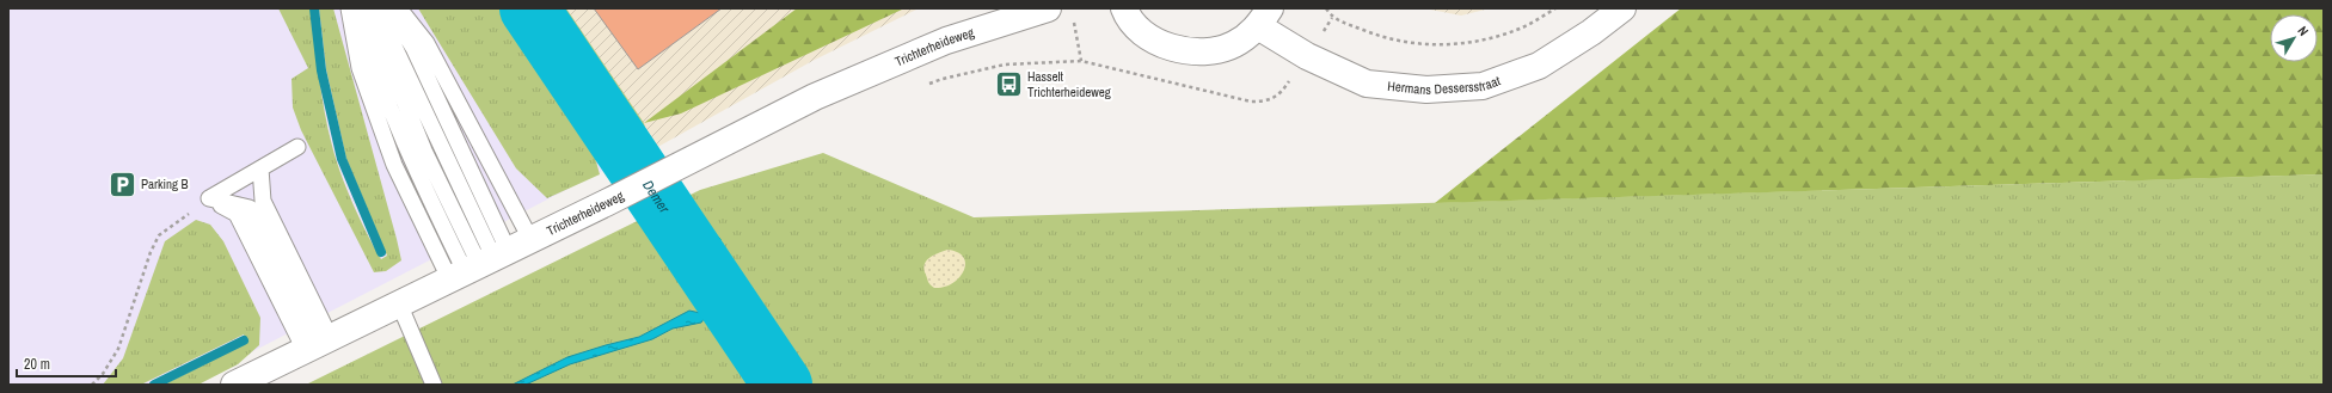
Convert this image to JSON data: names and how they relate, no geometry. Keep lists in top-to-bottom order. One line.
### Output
{"streets":{"street":["Trichterheideweg","Hermans Dessersstraat"]},"water":["Demer"],"places":{"bus stop":["Hasselt Trichterheideweg"],"parking":["Parking B"]},"scale_bar":"20 m","north":"top right"}
